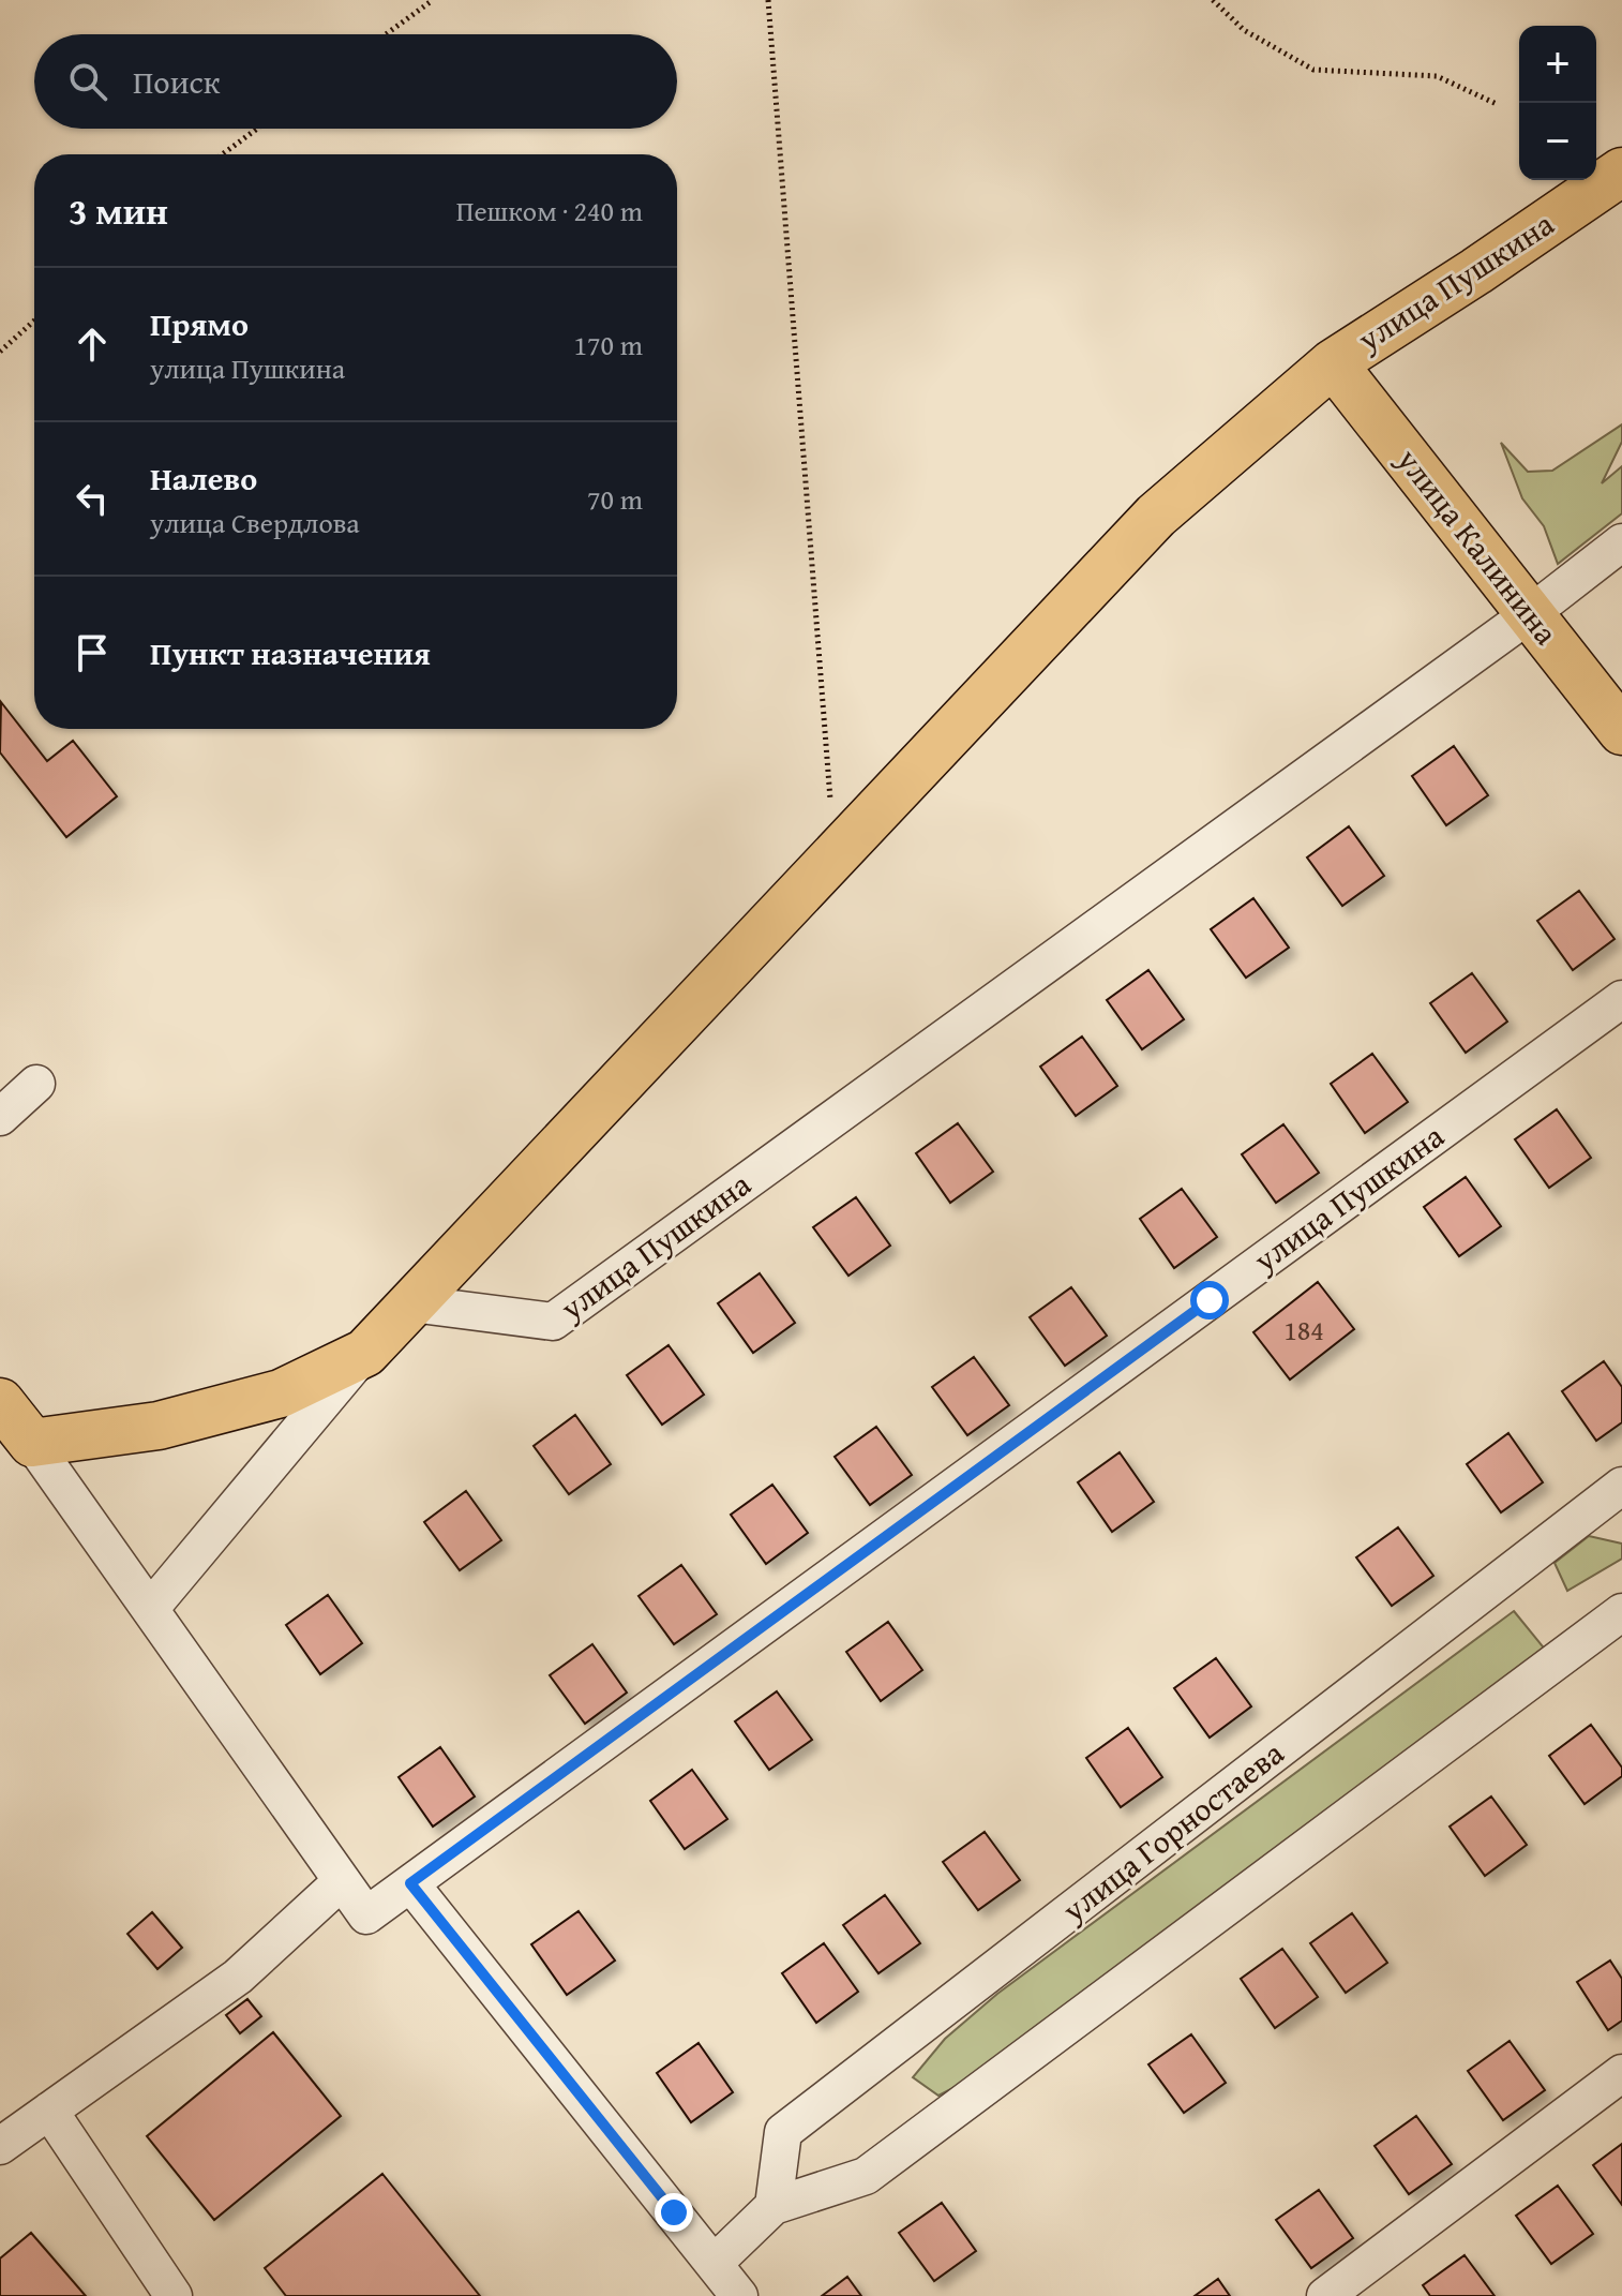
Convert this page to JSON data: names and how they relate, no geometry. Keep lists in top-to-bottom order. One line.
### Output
{"streets":{"main road":["улица Пушкина","улица Калинина"],"street":["улица Горностаева"]},"crossings":[["улица Пушкина","улица Калинина"]],"house_numbers":["184"],"page":{"map_buttons":["+","−"],"search":"Поиск","heading":["3 мин","Пешком · 240 m"],"list":[["Прямо","улица Пушкина","170 m"],["Налево","улица Свердлова","70 m"],"Пункт назначения"]}}
